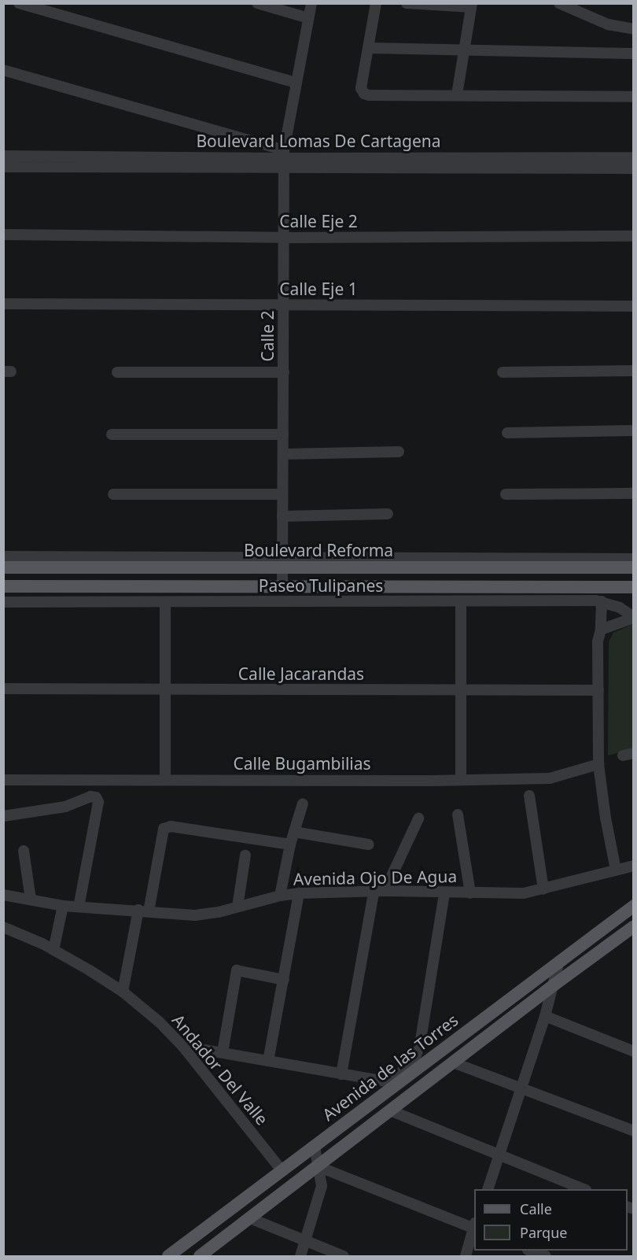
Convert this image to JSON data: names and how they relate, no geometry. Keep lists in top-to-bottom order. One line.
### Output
{"streets":{"main road":["Boulevard Reforma","Avenida de las Torres"],"street":["Boulevard Lomas De Cartagena","Calle Eje 2","Calle Eje 1","Calle 2","Paseo Tulipanes","Calle Jacarandas","Calle Bugambilias","Avenida Ojo De Agua","Andador Del Valle"]},"crossings":[["Boulevard Lomas De Cartagena","Calle 2"],["Calle Eje 2","Calle 2"],["Calle Eje 1","Calle 2"],["Calle 2","Boulevard Reforma"],["Avenida de las Torres","Andador Del Valle"]],"legend":["Calle","Parque"]}
